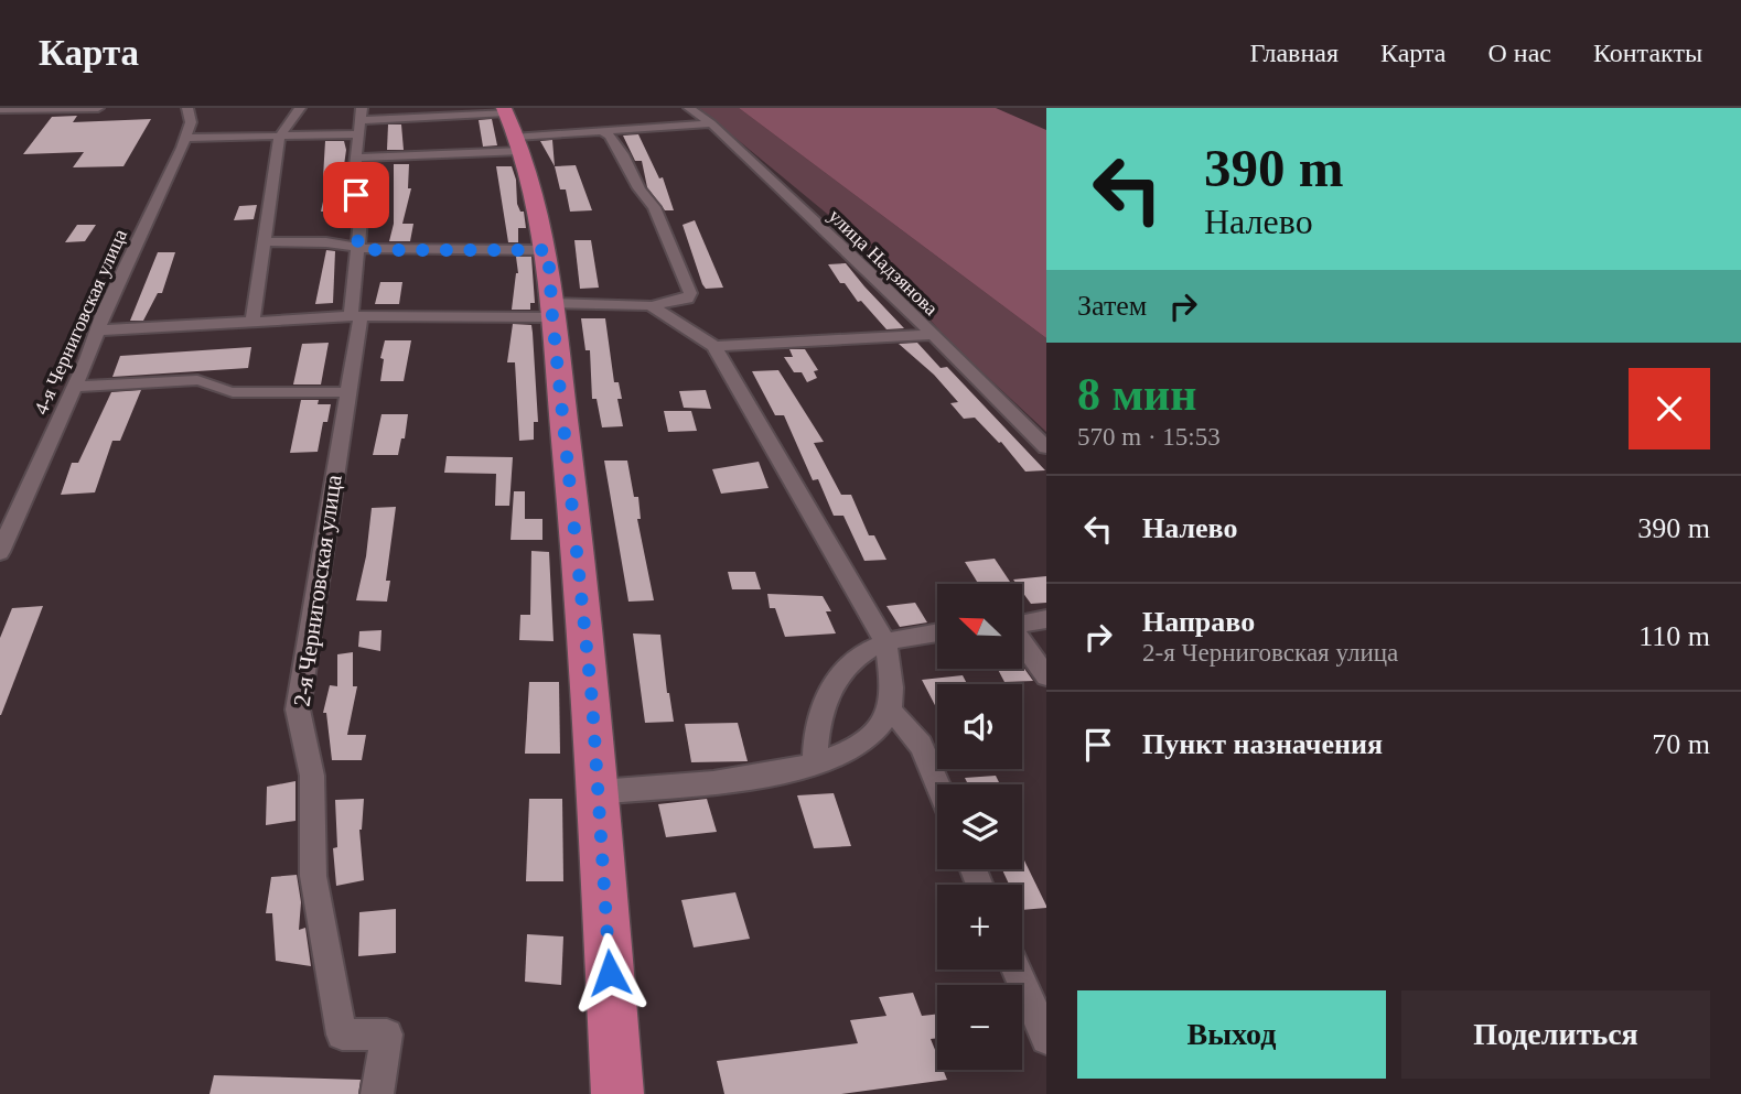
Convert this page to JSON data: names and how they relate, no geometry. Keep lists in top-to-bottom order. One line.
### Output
{"streets":{"street":["улица Надзянова","4-я Черниговская улица","2-я Черниговская улица"]},"north":"top left","page":{"header":"Карта","nav":["Главная","Карта","О нас","Контакты"],"turn":["390 m","Налево"],"then":"Затем","heading":["8 мин","570 m · 15:53"],"list":[{"name":"Налево","value":"390 m"},{"name":"Направо","note":"2-я Черниговская улица","value":"110 m"},{"name":"Пункт назначения","value":"70 m"}],"map_buttons":["+","−"],"buttons":["Выход","Поделиться"]}}
